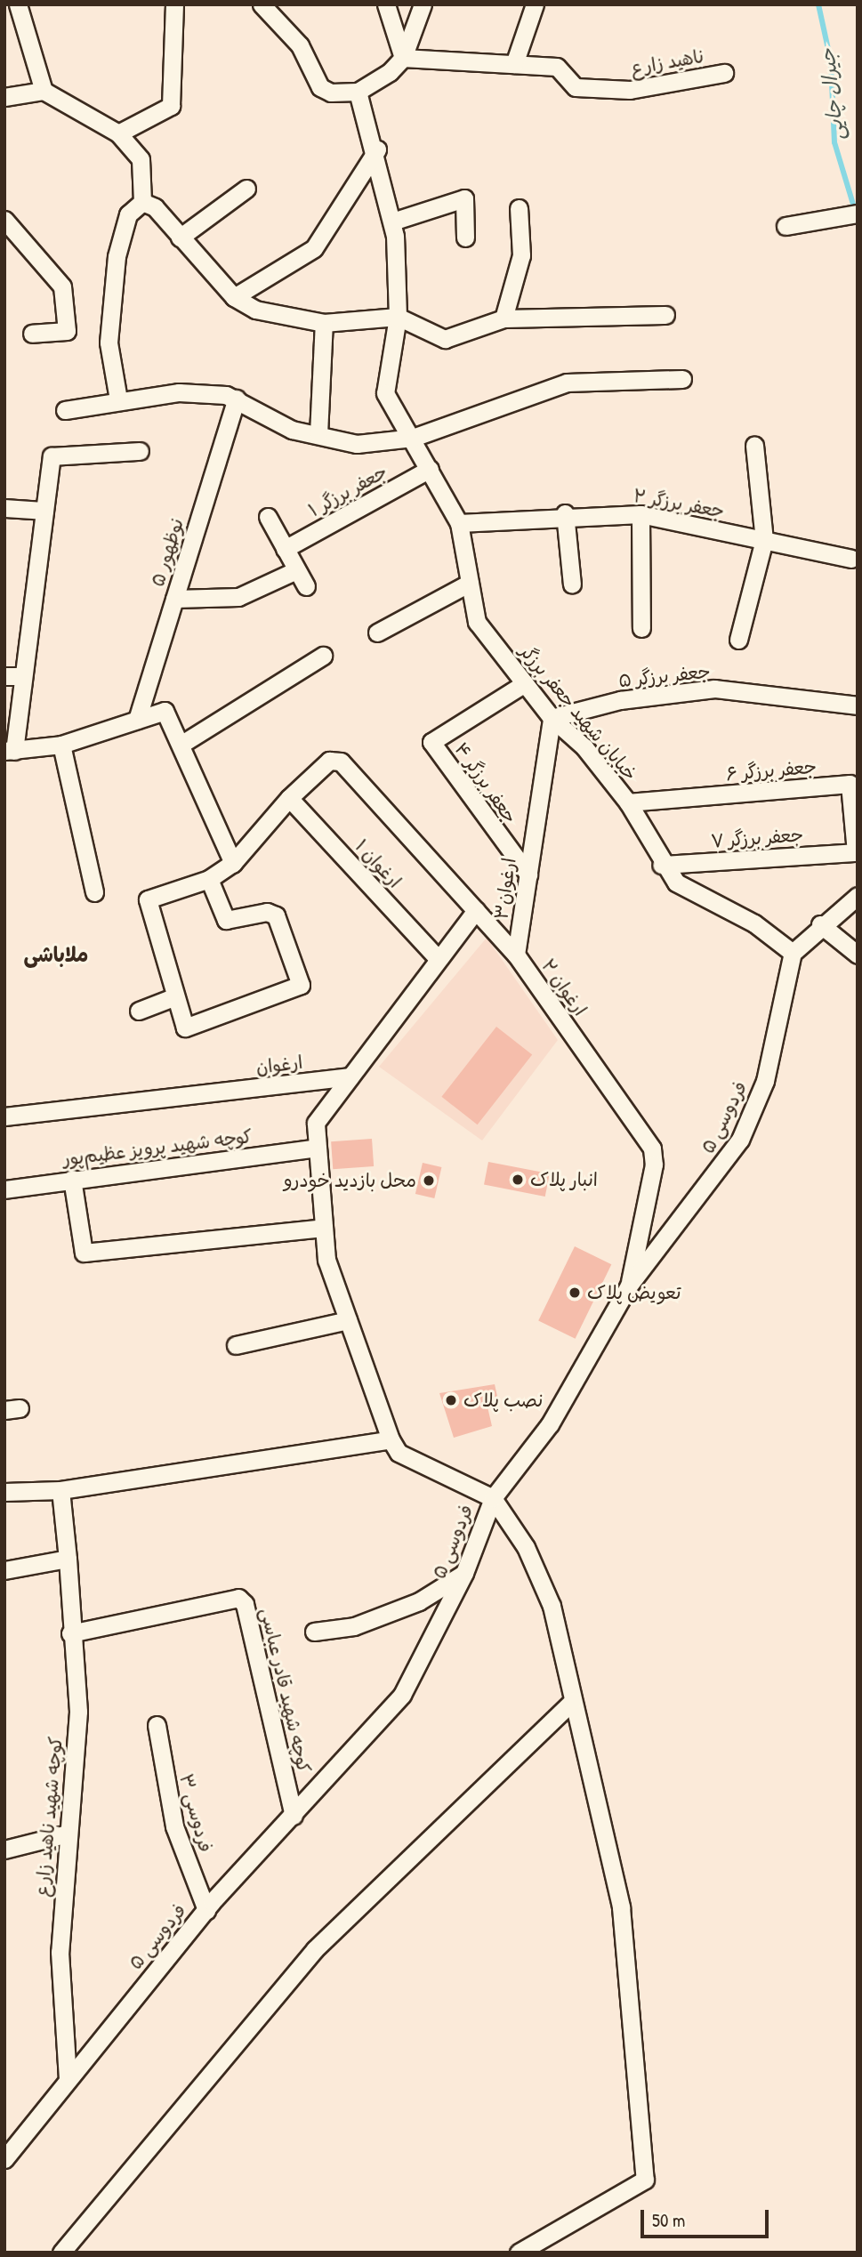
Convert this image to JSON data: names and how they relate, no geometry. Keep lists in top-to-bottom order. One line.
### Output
{"streets":{"street":["ناهید زارع","جعفر برزگر ۱","جعفر برزگر ۲","نوظهور ۵","جعفر برزگر ۵","خیابان شهید جعفر برزگر","جعفر برزگر ۶","جعفر برزگر ۴","جعفر برزگر ۷","ارغوان ۱","ارغوان۳","ارغوان ۲","ارغوان","فردوسی ۵","کوچه شهید پرویز عظیم‌پور","کوچه شهید قادر عباسی","فردوسی ۳","کوچه شهید ناهید زارع"]},"crossings":[["جعفر برزگر ۱","خیابان شهید جعفر برزگر"],["جعفر برزگر ۲","خیابان شهید جعفر برزگر"],["جعفر برزگر ۵","خیابان شهید جعفر برزگر"],["جعفر برزگر ۵","ارغوان۳"],["خیابان شهید جعفر برزگر","جعفر برزگر ۶"],["خیابان شهید جعفر برزگر","جعفر برزگر ۴"],["خیابان شهید جعفر برزگر","جعفر برزگر ۷"],["خیابان شهید جعفر برزگر","ارغوان۳"],["خیابان شهید جعفر برزگر","فردوسی ۵"],["جعفر برزگر ۶","جعفر برزگر ۷"],["جعفر برزگر ۴","ارغوان۳"],["ارغوان ۱","ارغوان ۲"],["ارغوان۳","ارغوان ۲"],["ارغوان ۲","فردوسی ۵"],["فردوسی ۵","کوچه شهید قادر عباسی"],["فردوسی ۵","فردوسی ۳"],["فردوسی ۵","کوچه شهید ناهید زارع"],["کوچه شهید قادر عباسی","کوچه شهید ناهید زارع"]],"districts":["ملاباشی"],"water":["جیرال چایی"],"places":["انبار پلاک","محل بازدید خودرو","تعویض پلاک","نصب پلاک"],"scale_bar":"50 m"}
